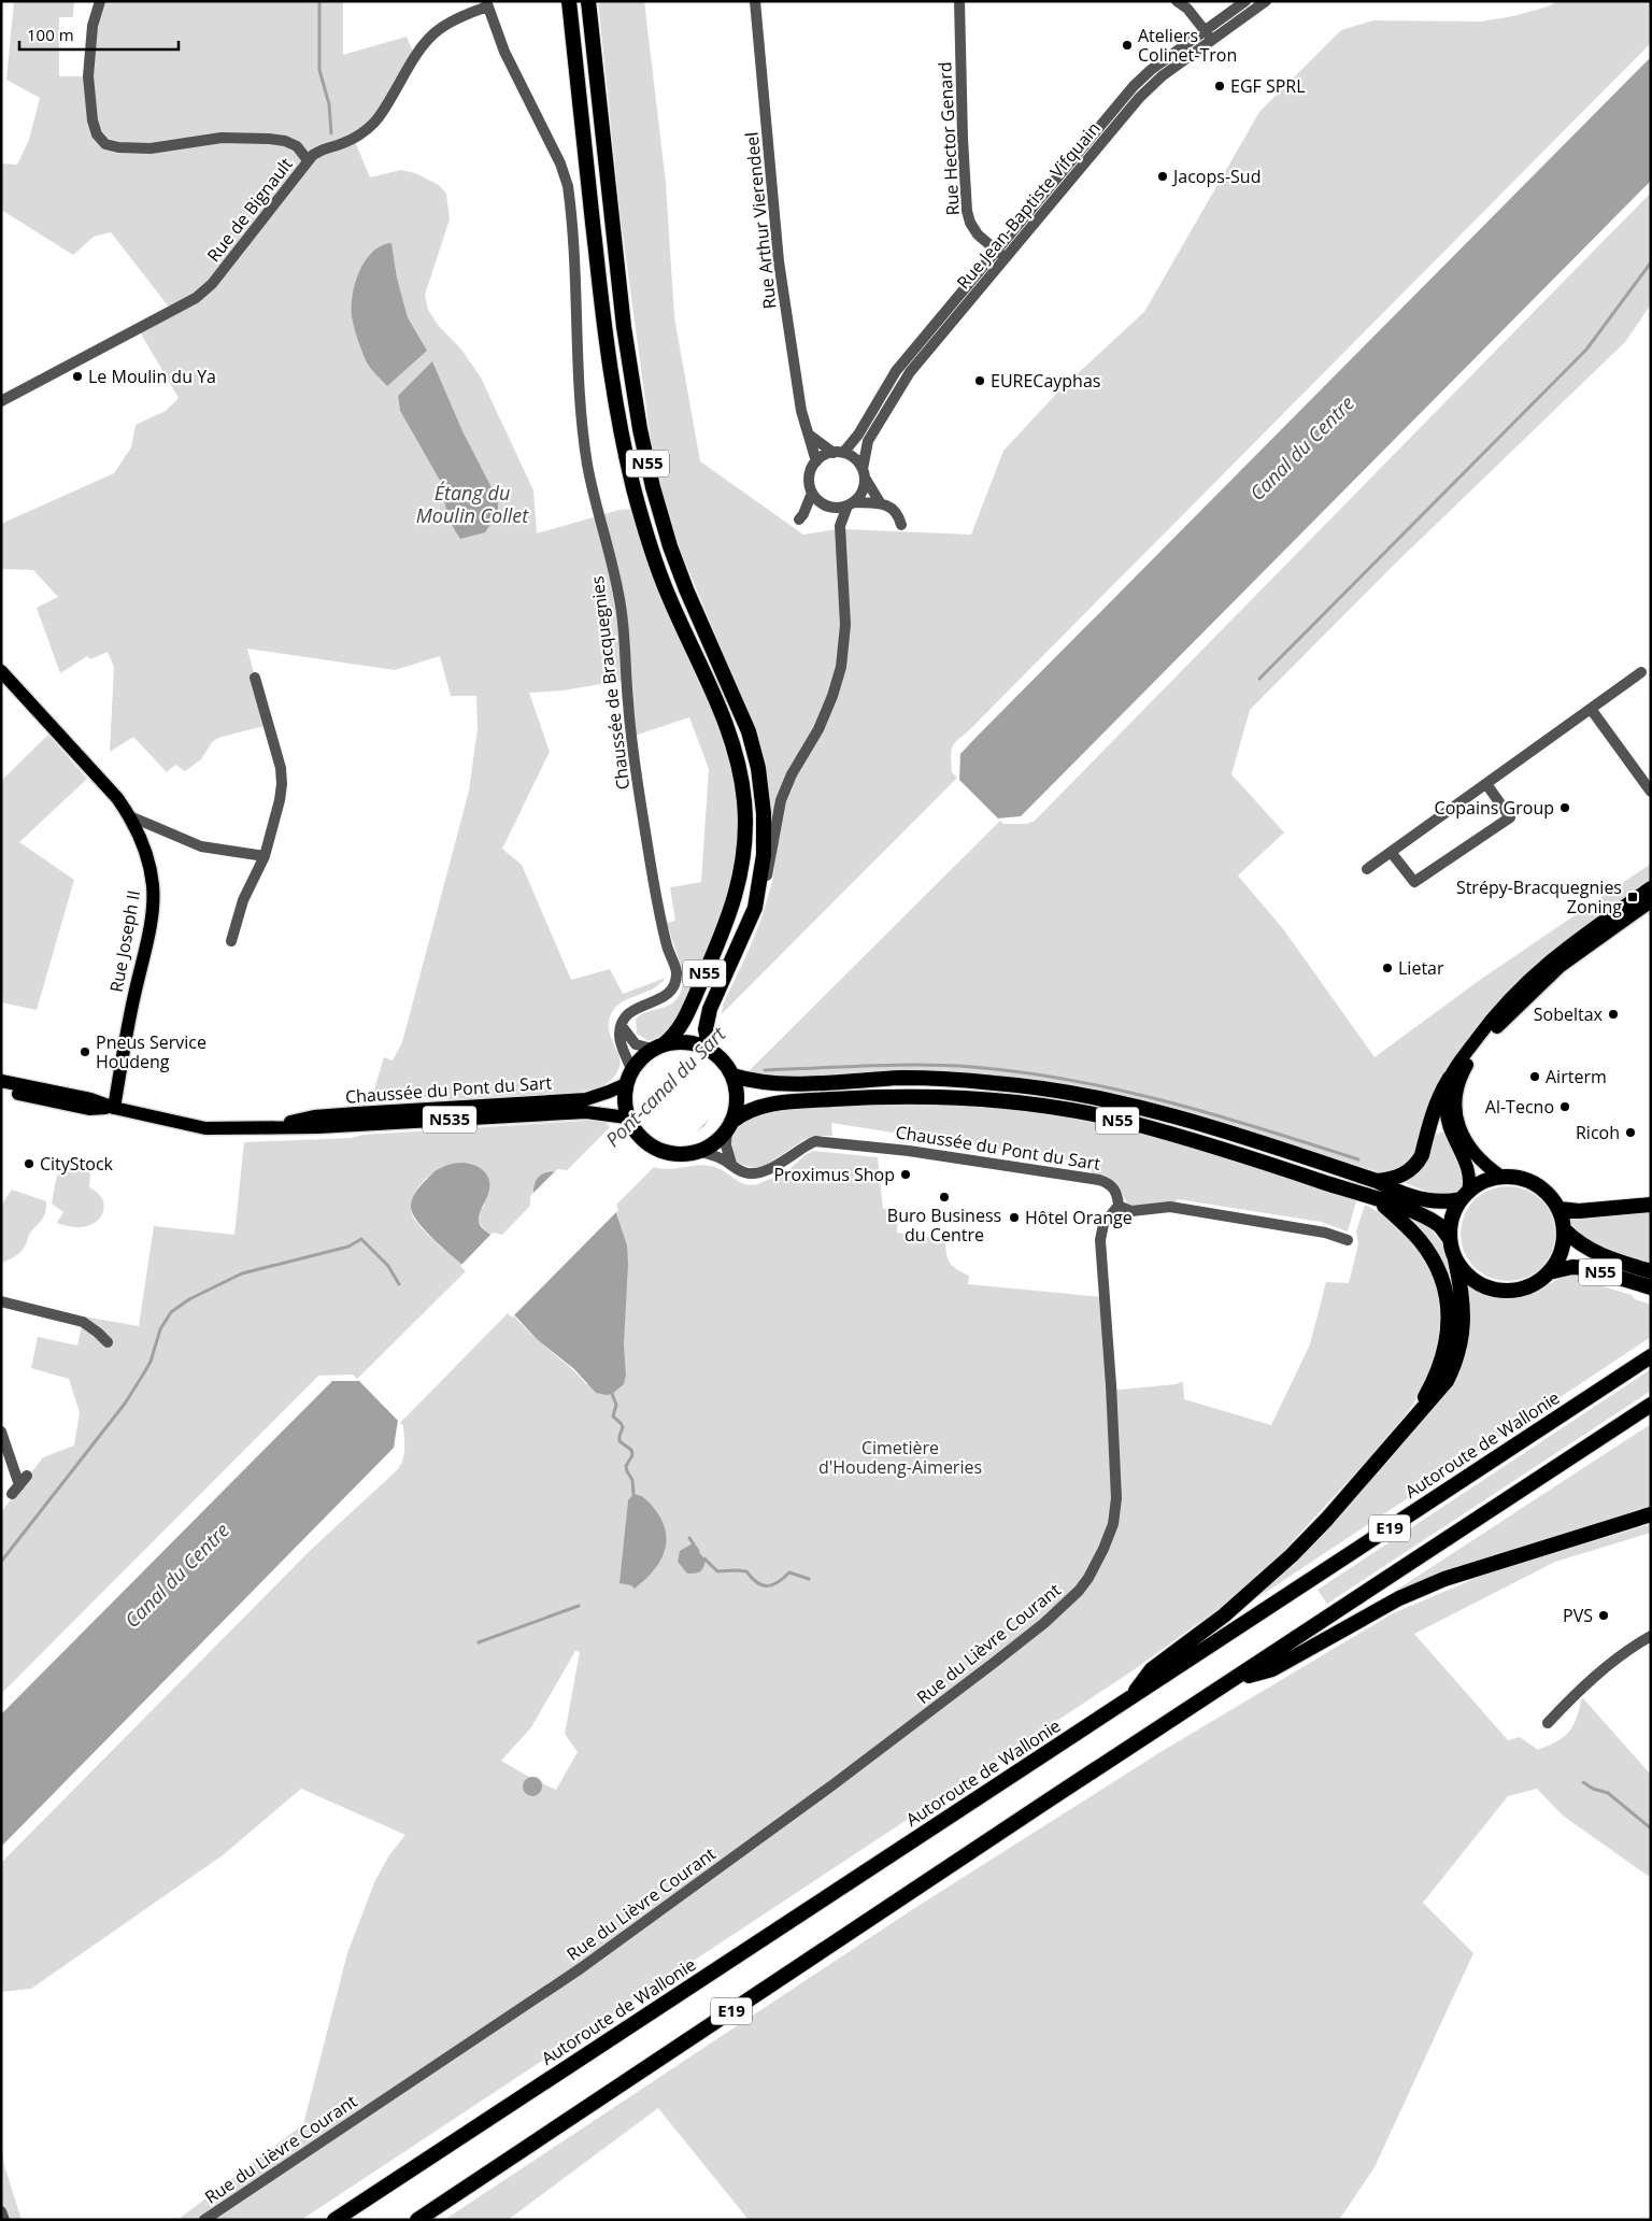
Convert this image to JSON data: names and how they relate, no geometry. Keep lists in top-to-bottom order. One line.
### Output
{"streets":{"highway":["N55","Autoroute de Wallonie","E19"],"main road":["Rue Joseph II","Chaussée du Pont du Sart","N535"],"street":["Rue Hector Genard","Rue Jean-Baptiste Vifquain","Rue de Bignault","Rue Arthur Vierendeel","Chaussée de Bracquegnies","Rue du Lièvre Courant"]},"crossings":[["Rue Hector Genard","Rue Jean-Baptiste Vifquain"],["Rue Jean-Baptiste Vifquain","Rue Arthur Vierendeel"],["Rue Jean-Baptiste Vifquain","N55"],["Rue de Bignault","Chaussée de Bracquegnies"],["N55","Chaussée du Pont du Sart"],["Rue Joseph II","Chaussée du Pont du Sart"],["Chaussée du Pont du Sart","Rue du Lièvre Courant"]],"water":["Canal du Centre","Étang du Moulin Collet","Pont-canal du Sart"],"parks":["Cimetière d'Houdeng-Aimeries"],"places":{"other":["Ateliers Colinet-Tron","EGF SPRL","Jacops-Sud","Le Moulin du Ya","EURECayphas","Copains Group","Lietar","Sobeltax","Pneus Service Houdeng","Airterm","Al-Tecno","Ricoh","CityStock","Proximus Shop","Buro Business du Centre","Hôtel Orange","PVS"],"transit":["Strépy-Bracquegnies Zoning"]},"scale_bar":"100 m"}
